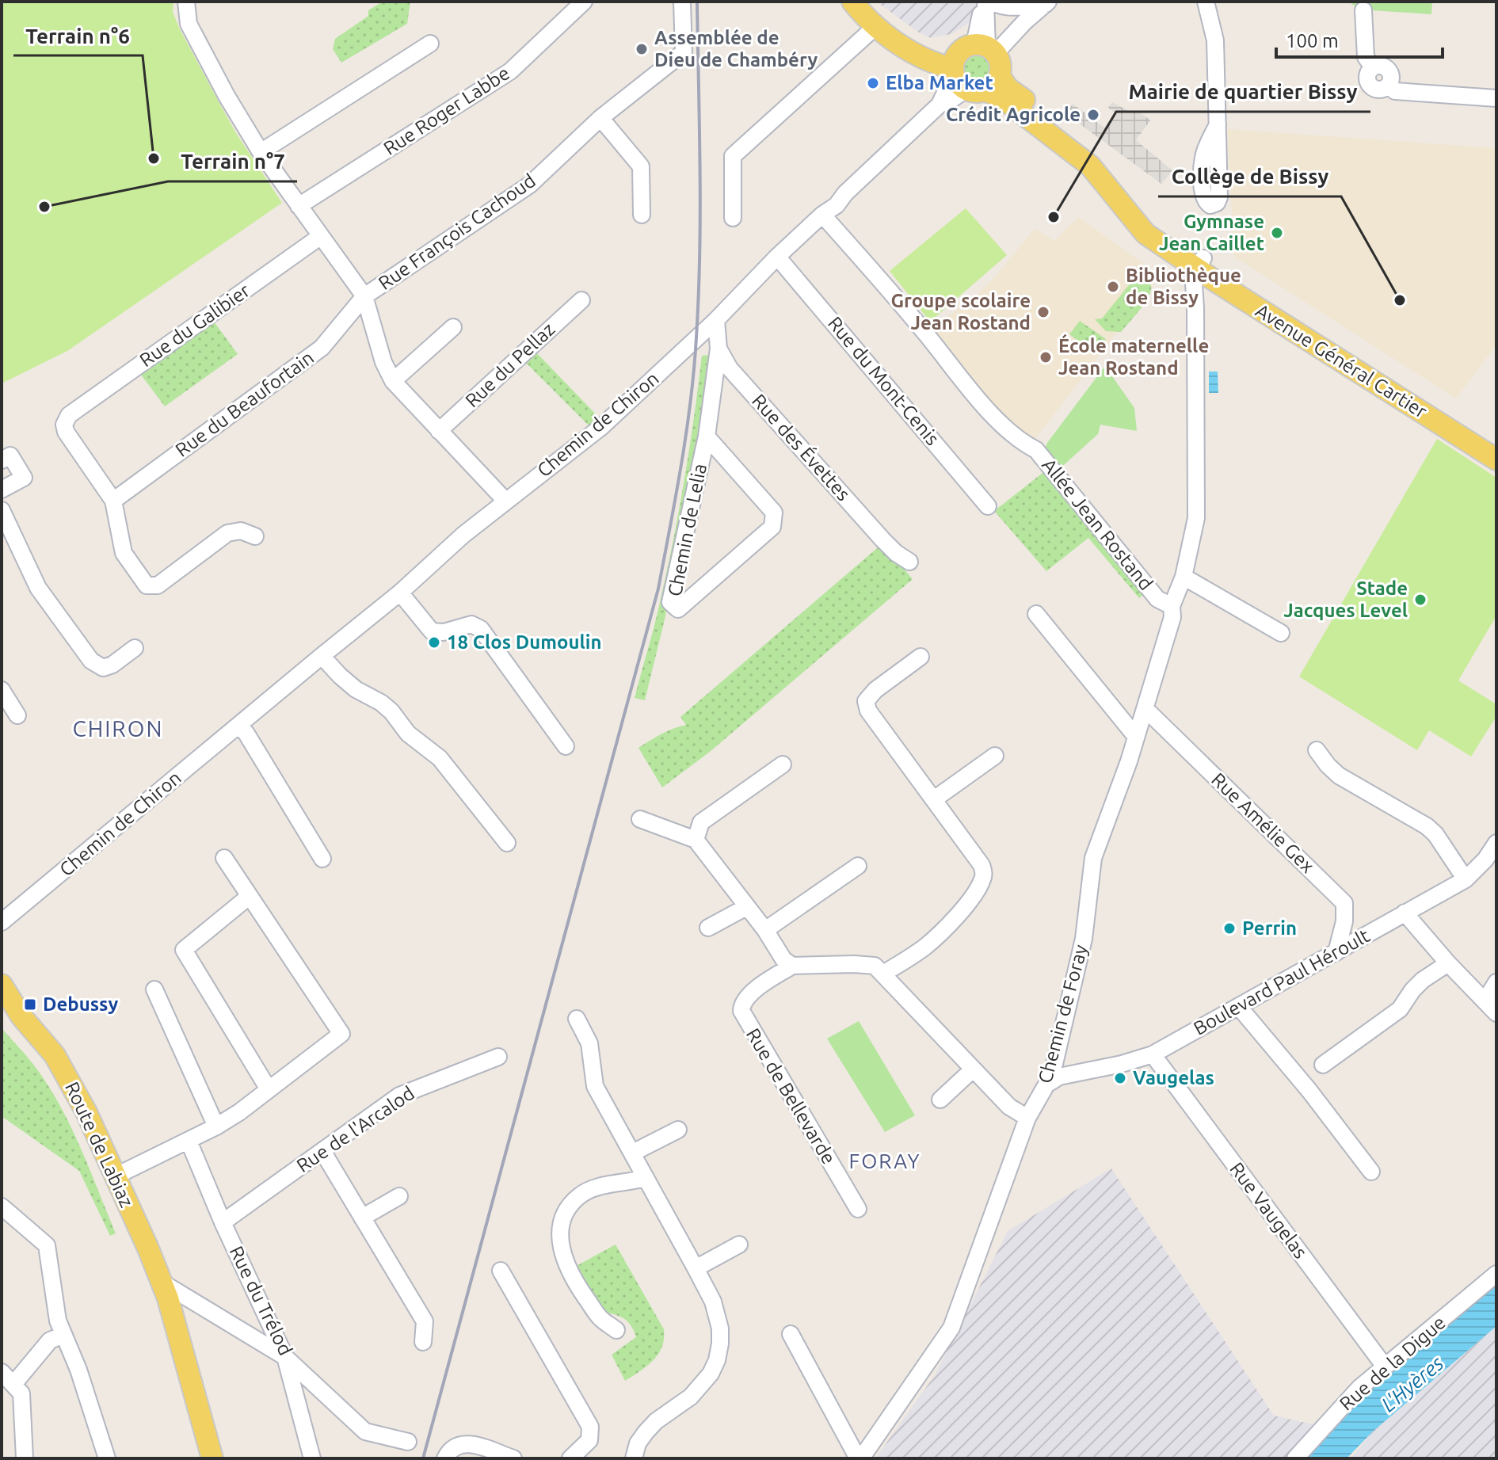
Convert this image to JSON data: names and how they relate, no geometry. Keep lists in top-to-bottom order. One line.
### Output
{"streets":{"main road":["Avenue Général Cartier","Route de Labiaz"],"street":["Rue Roger Labbe","Rue François Cachoud","Rue du Galibier","Rue du Pellaz","Rue du Mont-Cenis","Rue du Beaufortain","Chemin de Chiron","Rue des Évettes","Allée Jean Rostand","Chemin de Lelia","Rue Amélie Gex","Boulevard Paul Héroult","Chemin de Foray","Rue de Bellevarde","Rue de l'Arcalod","Rue Vaugelas","Rue du Trélod","Rue de la Digue"]},"crossings":[["Rue François Cachoud","Rue du Beaufortain"],["Rue du Galibier","Rue du Beaufortain"],["Avenue Général Cartier","Chemin de Chiron"],["Avenue Général Cartier","Chemin de Foray"],["Rue du Mont-Cenis","Chemin de Chiron"],["Chemin de Chiron","Rue des Évettes"],["Chemin de Chiron","Allée Jean Rostand"],["Rue des Évettes","Chemin de Lelia"],["Allée Jean Rostand","Chemin de Foray"],["Rue Amélie Gex","Boulevard Paul Héroult"],["Rue Amélie Gex","Chemin de Foray"],["Boulevard Paul Héroult","Chemin de Foray"],["Boulevard Paul Héroult","Rue Vaugelas"],["Rue de l'Arcalod","Rue du Trélod"],["Rue Vaugelas","Rue de la Digue"]],"districts":["CHIRON","FORAY"],"water":["L'Hyères"],"places":{"other":["Assemblée de Dieu de Chambéry","Elba Market","Crédit Agricole","Terrain n°6","Terrain n°7","Mairie de quartier Bissy","Gymnase Jean Caillet","Bibliothèque de Bissy","Collège de Bissy","Groupe scolaire Jean Rostand","École maternelle Jean Rostand","Stade Jacques Level","18 Clos Dumoulin","Perrin","Vaugelas"],"transit":["Debussy"]},"scale_bar":"100 m"}
